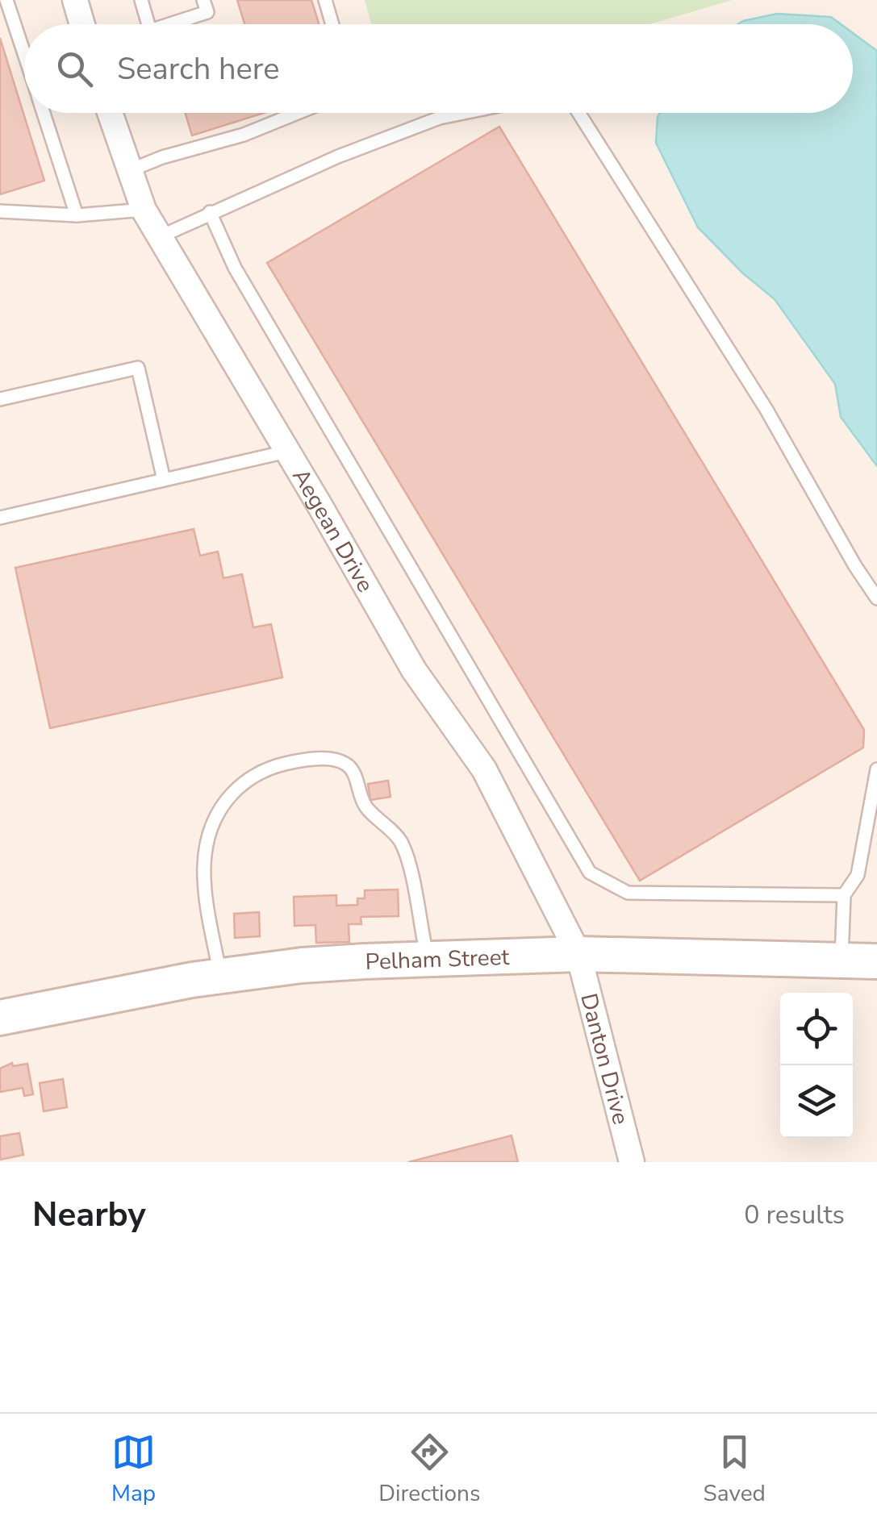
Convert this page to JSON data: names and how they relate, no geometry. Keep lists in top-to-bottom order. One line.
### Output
{"streets":{"street":["Aegean Drive","Pelham Street","Danton Drive"]},"crossings":[["Aegean Drive","Pelham Street"],["Aegean Drive","Danton Drive"],["Pelham Street","Danton Drive"]],"page":{"search":"Search here","heading":["Nearby","0 results"],"nav":["Map","Directions","Saved"]}}
